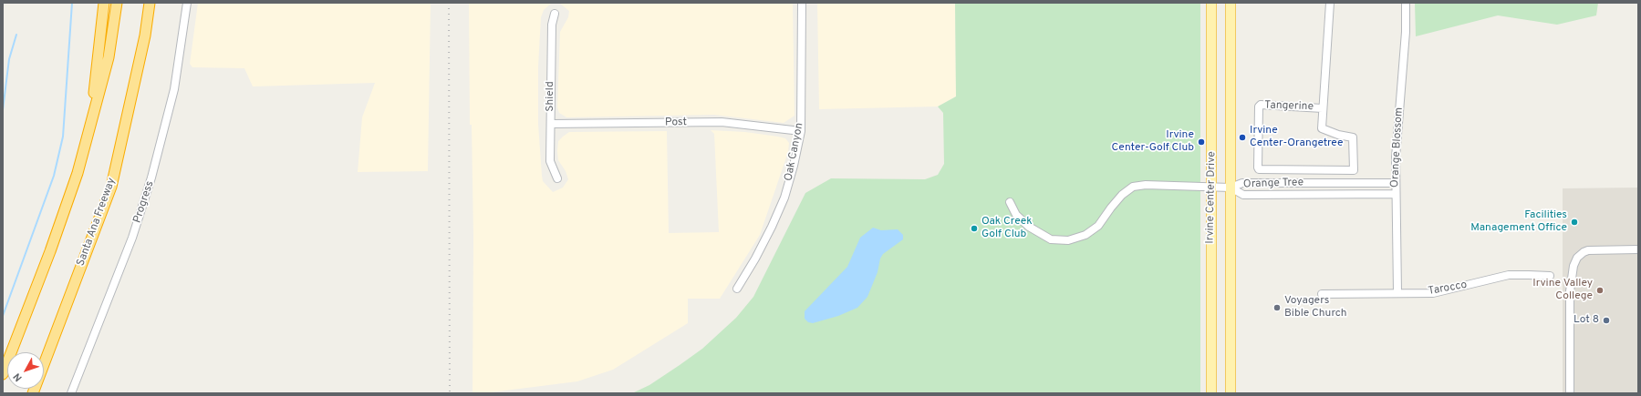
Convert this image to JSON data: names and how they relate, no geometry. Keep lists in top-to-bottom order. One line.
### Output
{"streets":{"highway":["Santa Ana Freeway"],"main road":["Irvine Center Drive"],"street":["Shield","Tangerine","Post","Orange Blossom","Oak Canyon","Orange Tree","Progress","Tarocco"]},"crossings":[["Shield","Post"],["Post","Oak Canyon"],["Orange Blossom","Orange Tree"],["Orange Blossom","Tarocco"],["Orange Tree","Irvine Center Drive"]],"places":["Irvine Center-Orangetree","Irvine Center-Golf Club","Facilities Management Office","Oak Creek Golf Club","Irvine Valley College","Voyagers Bible Church","Lot 8"],"north":"bottom left"}
